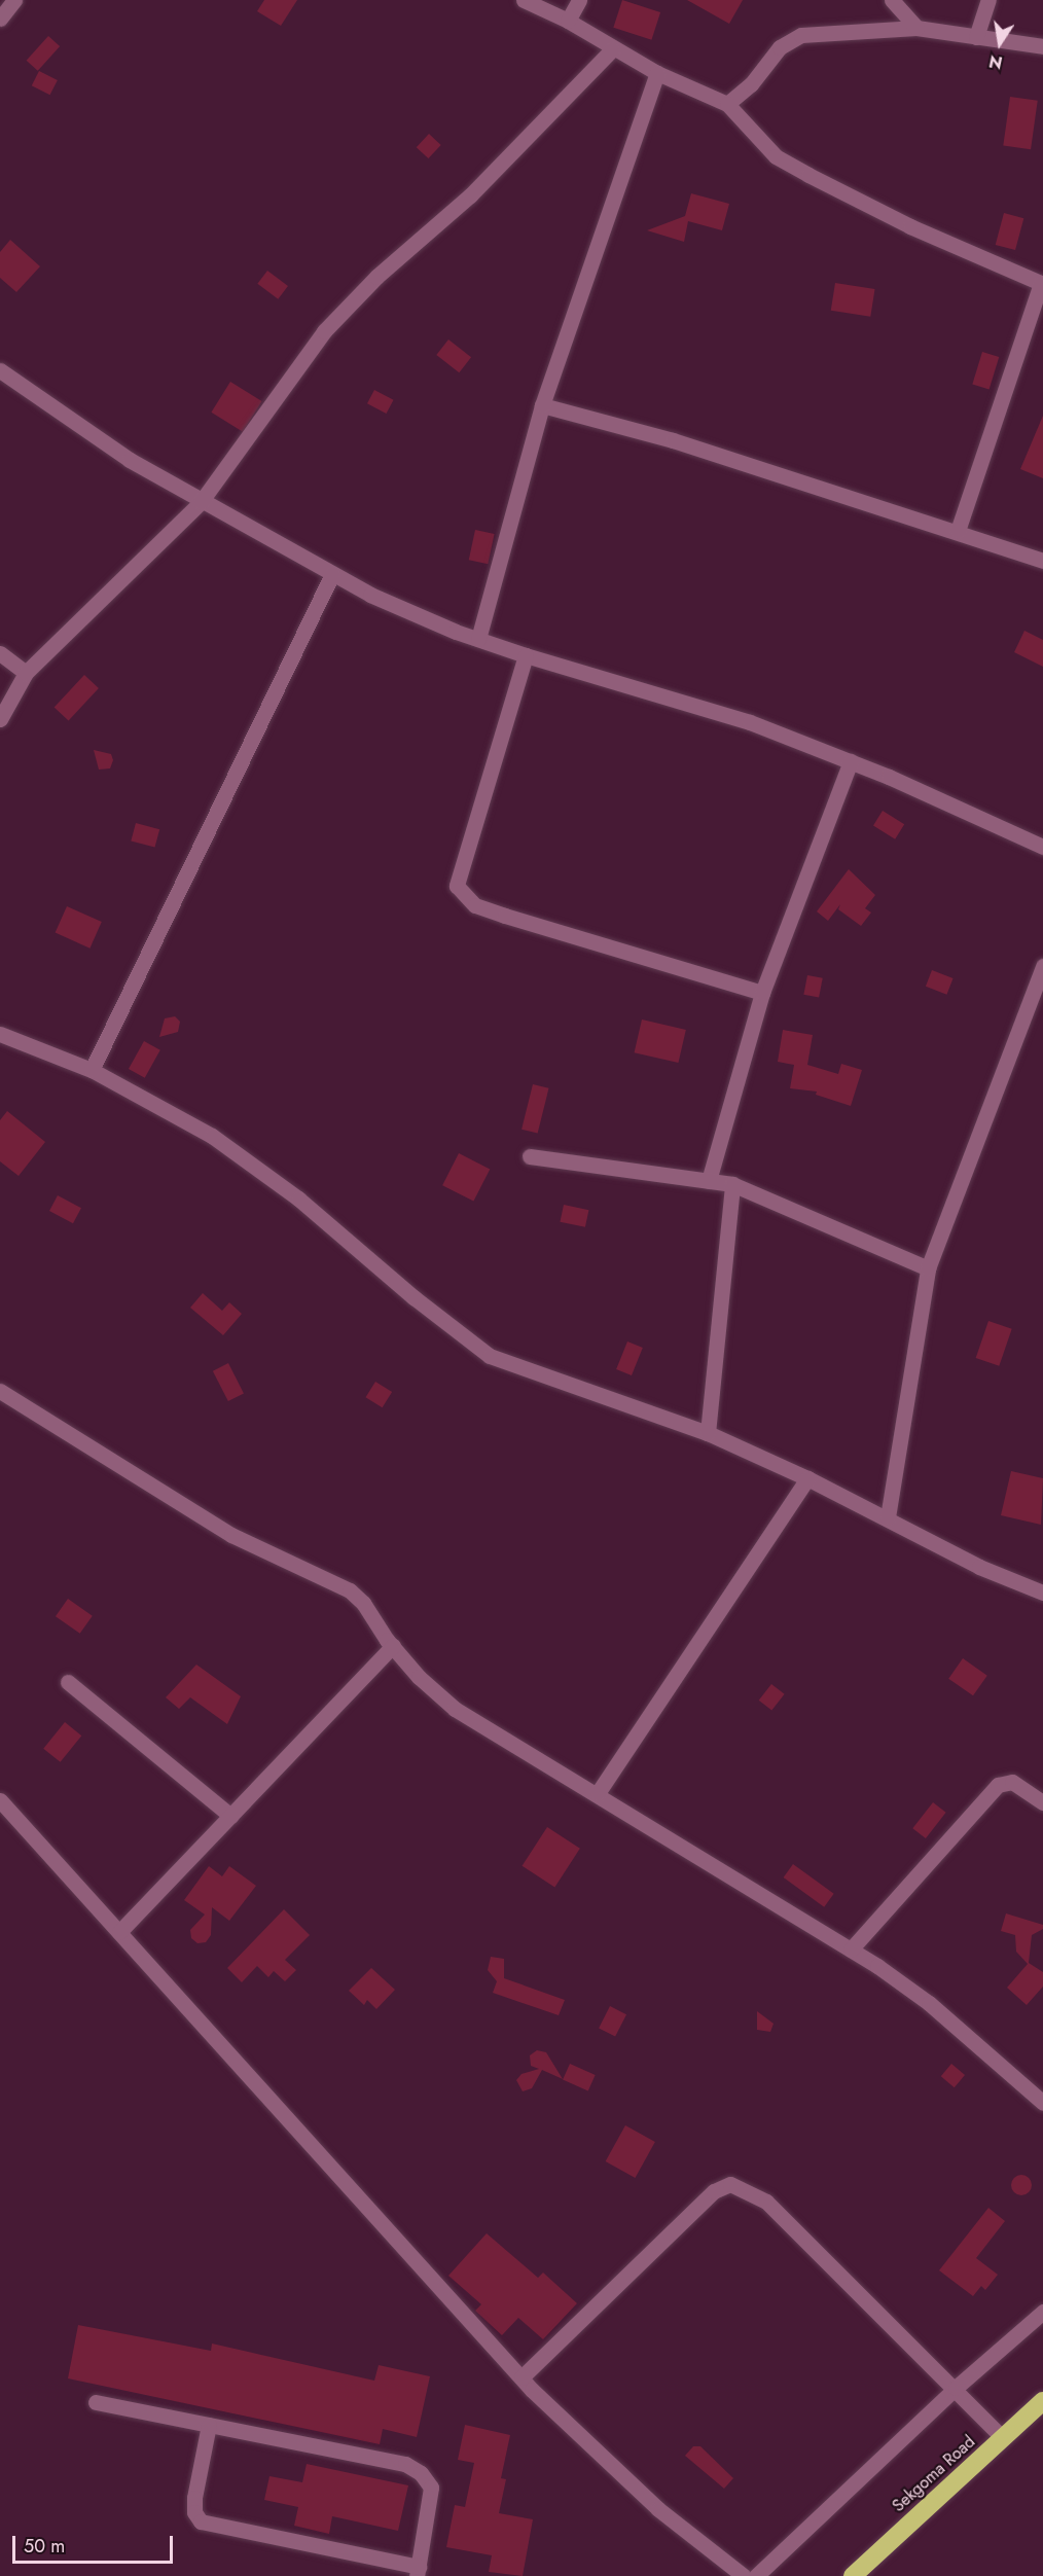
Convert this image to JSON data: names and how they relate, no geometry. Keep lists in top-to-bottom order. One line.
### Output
{"streets":{"highway":["Sekgoma Road"]},"scale_bar":"50 m","north":"bottom"}
